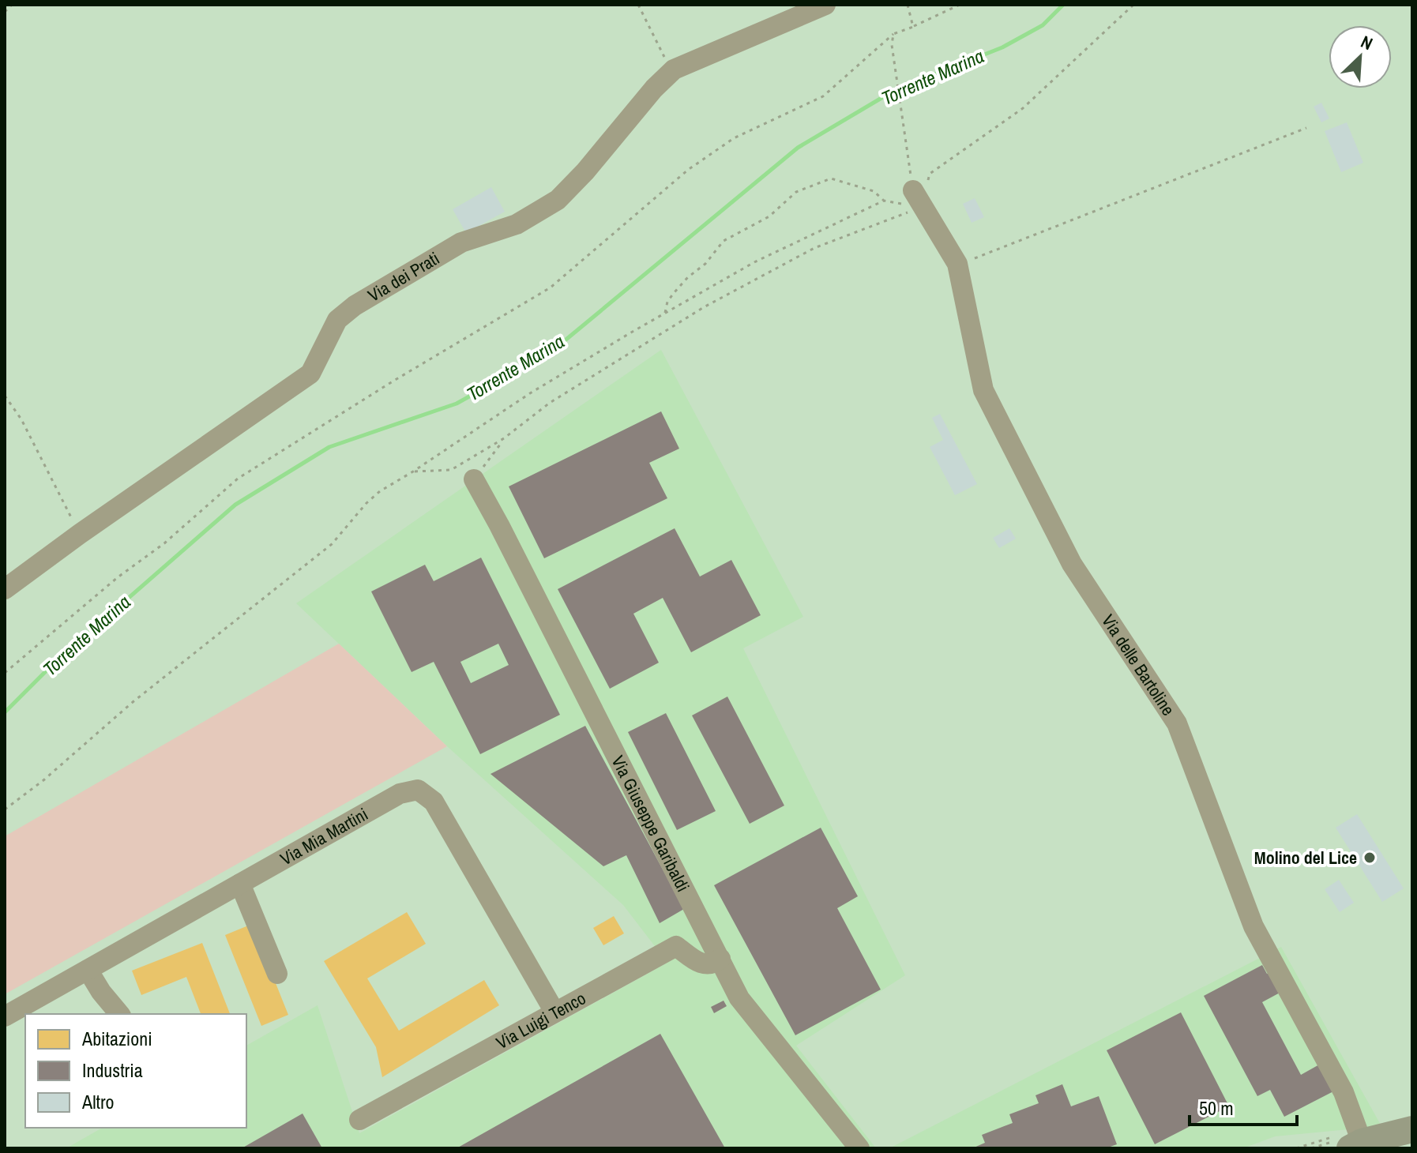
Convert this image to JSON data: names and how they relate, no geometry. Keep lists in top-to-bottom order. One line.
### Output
{"streets":{"street":["Via dei Prati","Via delle Bartoline","Via Giuseppe Garibaldi","Via Mia Martini","Via Luigi Tenco"]},"crossings":[["Via Giuseppe Garibaldi","Via Luigi Tenco"],["Via Mia Martini","Via Luigi Tenco"]],"water":["Torrente Marina"],"places":["Molino del Lice"],"legend":["Abitazioni","Industria","Altro"],"scale_bar":"50 m","north":"top right"}
